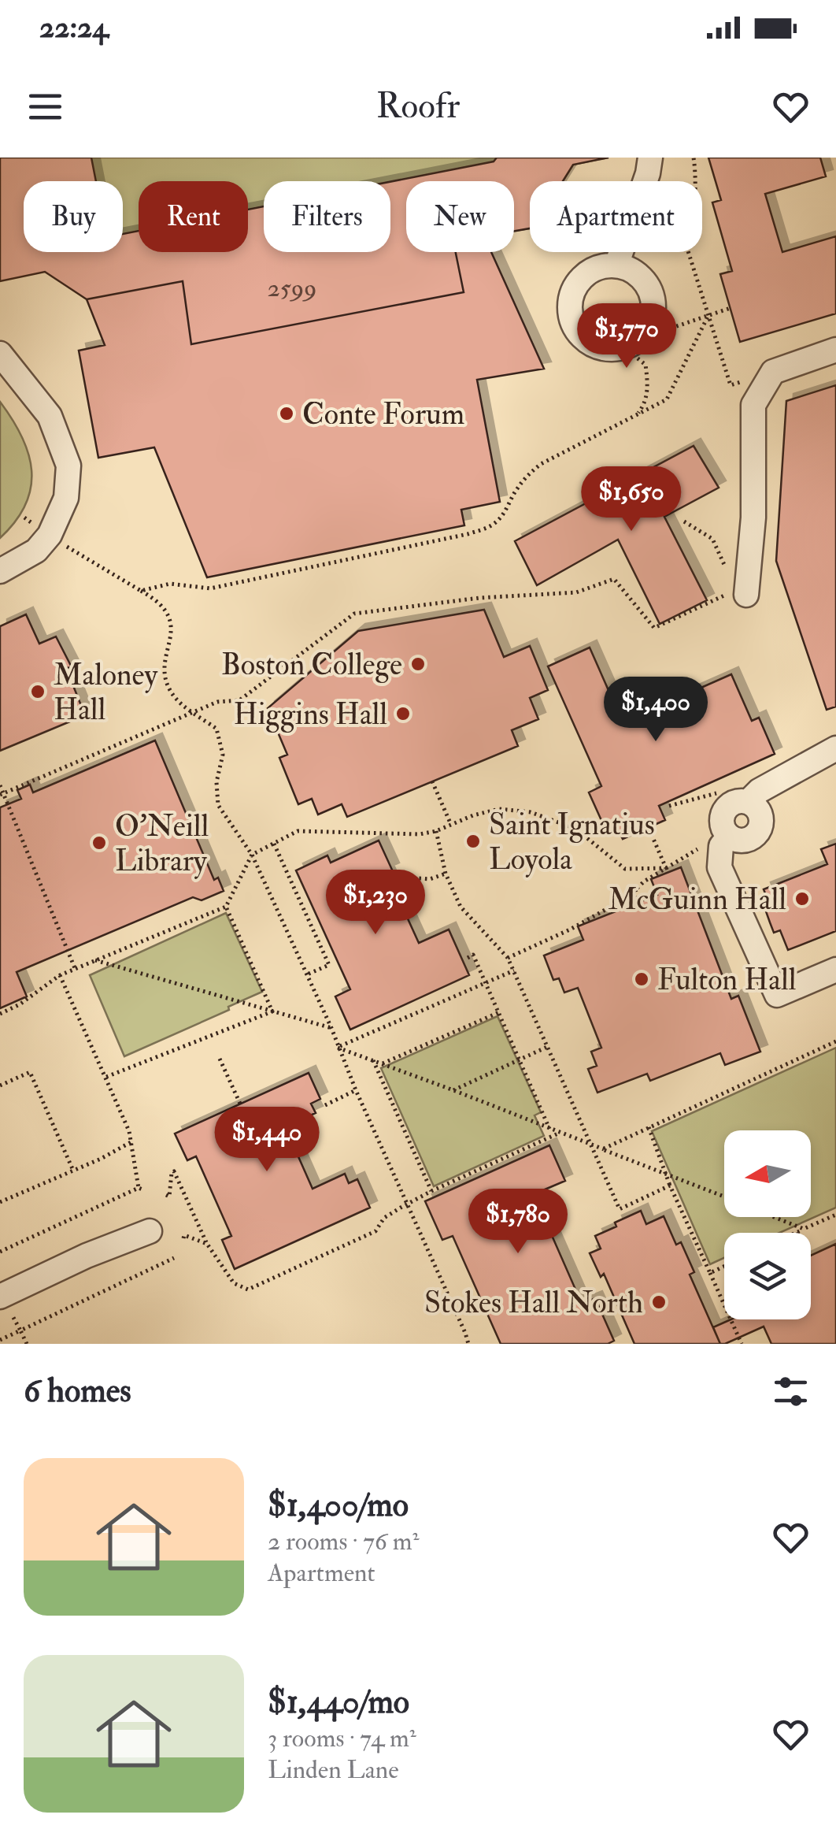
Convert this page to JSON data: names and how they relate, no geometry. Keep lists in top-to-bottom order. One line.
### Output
{"places":["Conte Forum","Boston College","Maloney Hall","Higgins Hall","Saint Ignatius Loyola","O'Neill Library","McGuinn Hall","Fulton Hall","Stokes Hall North"],"house_numbers":["2599"],"north":"left","page":{"status":"22:24","header":"Roofr","chip":["Buy","Rent","Filters","New","Apartment"],"price":["$1,770","$1,650","$1,400","$1,230","$1,440","$1,780"],"heading":"6 homes","list":[{"name":"$1,400/mo","note":"2 rooms · 76 m² · Apartment"},{"name":"$1,440/mo","note":"3 rooms · 74 m² · Linden Lane"}]}}
